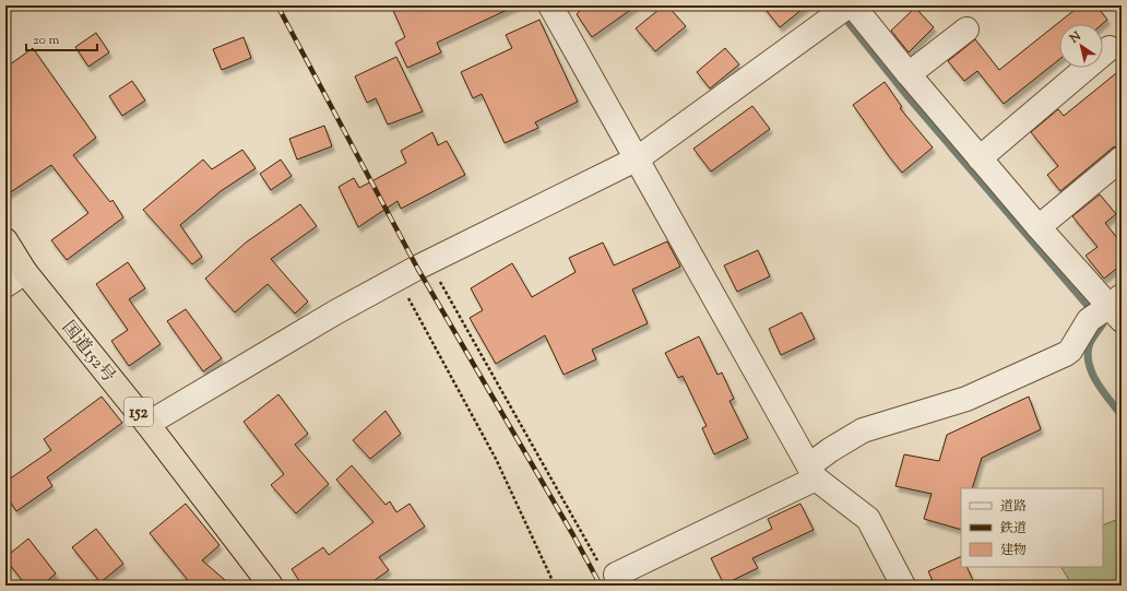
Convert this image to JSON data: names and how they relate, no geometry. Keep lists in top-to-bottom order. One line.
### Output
{"streets":{"highway":["国道152号","152"]},"legend":["道路","鉄道","建物"],"scale_bar":"20 m","north":"top left"}
